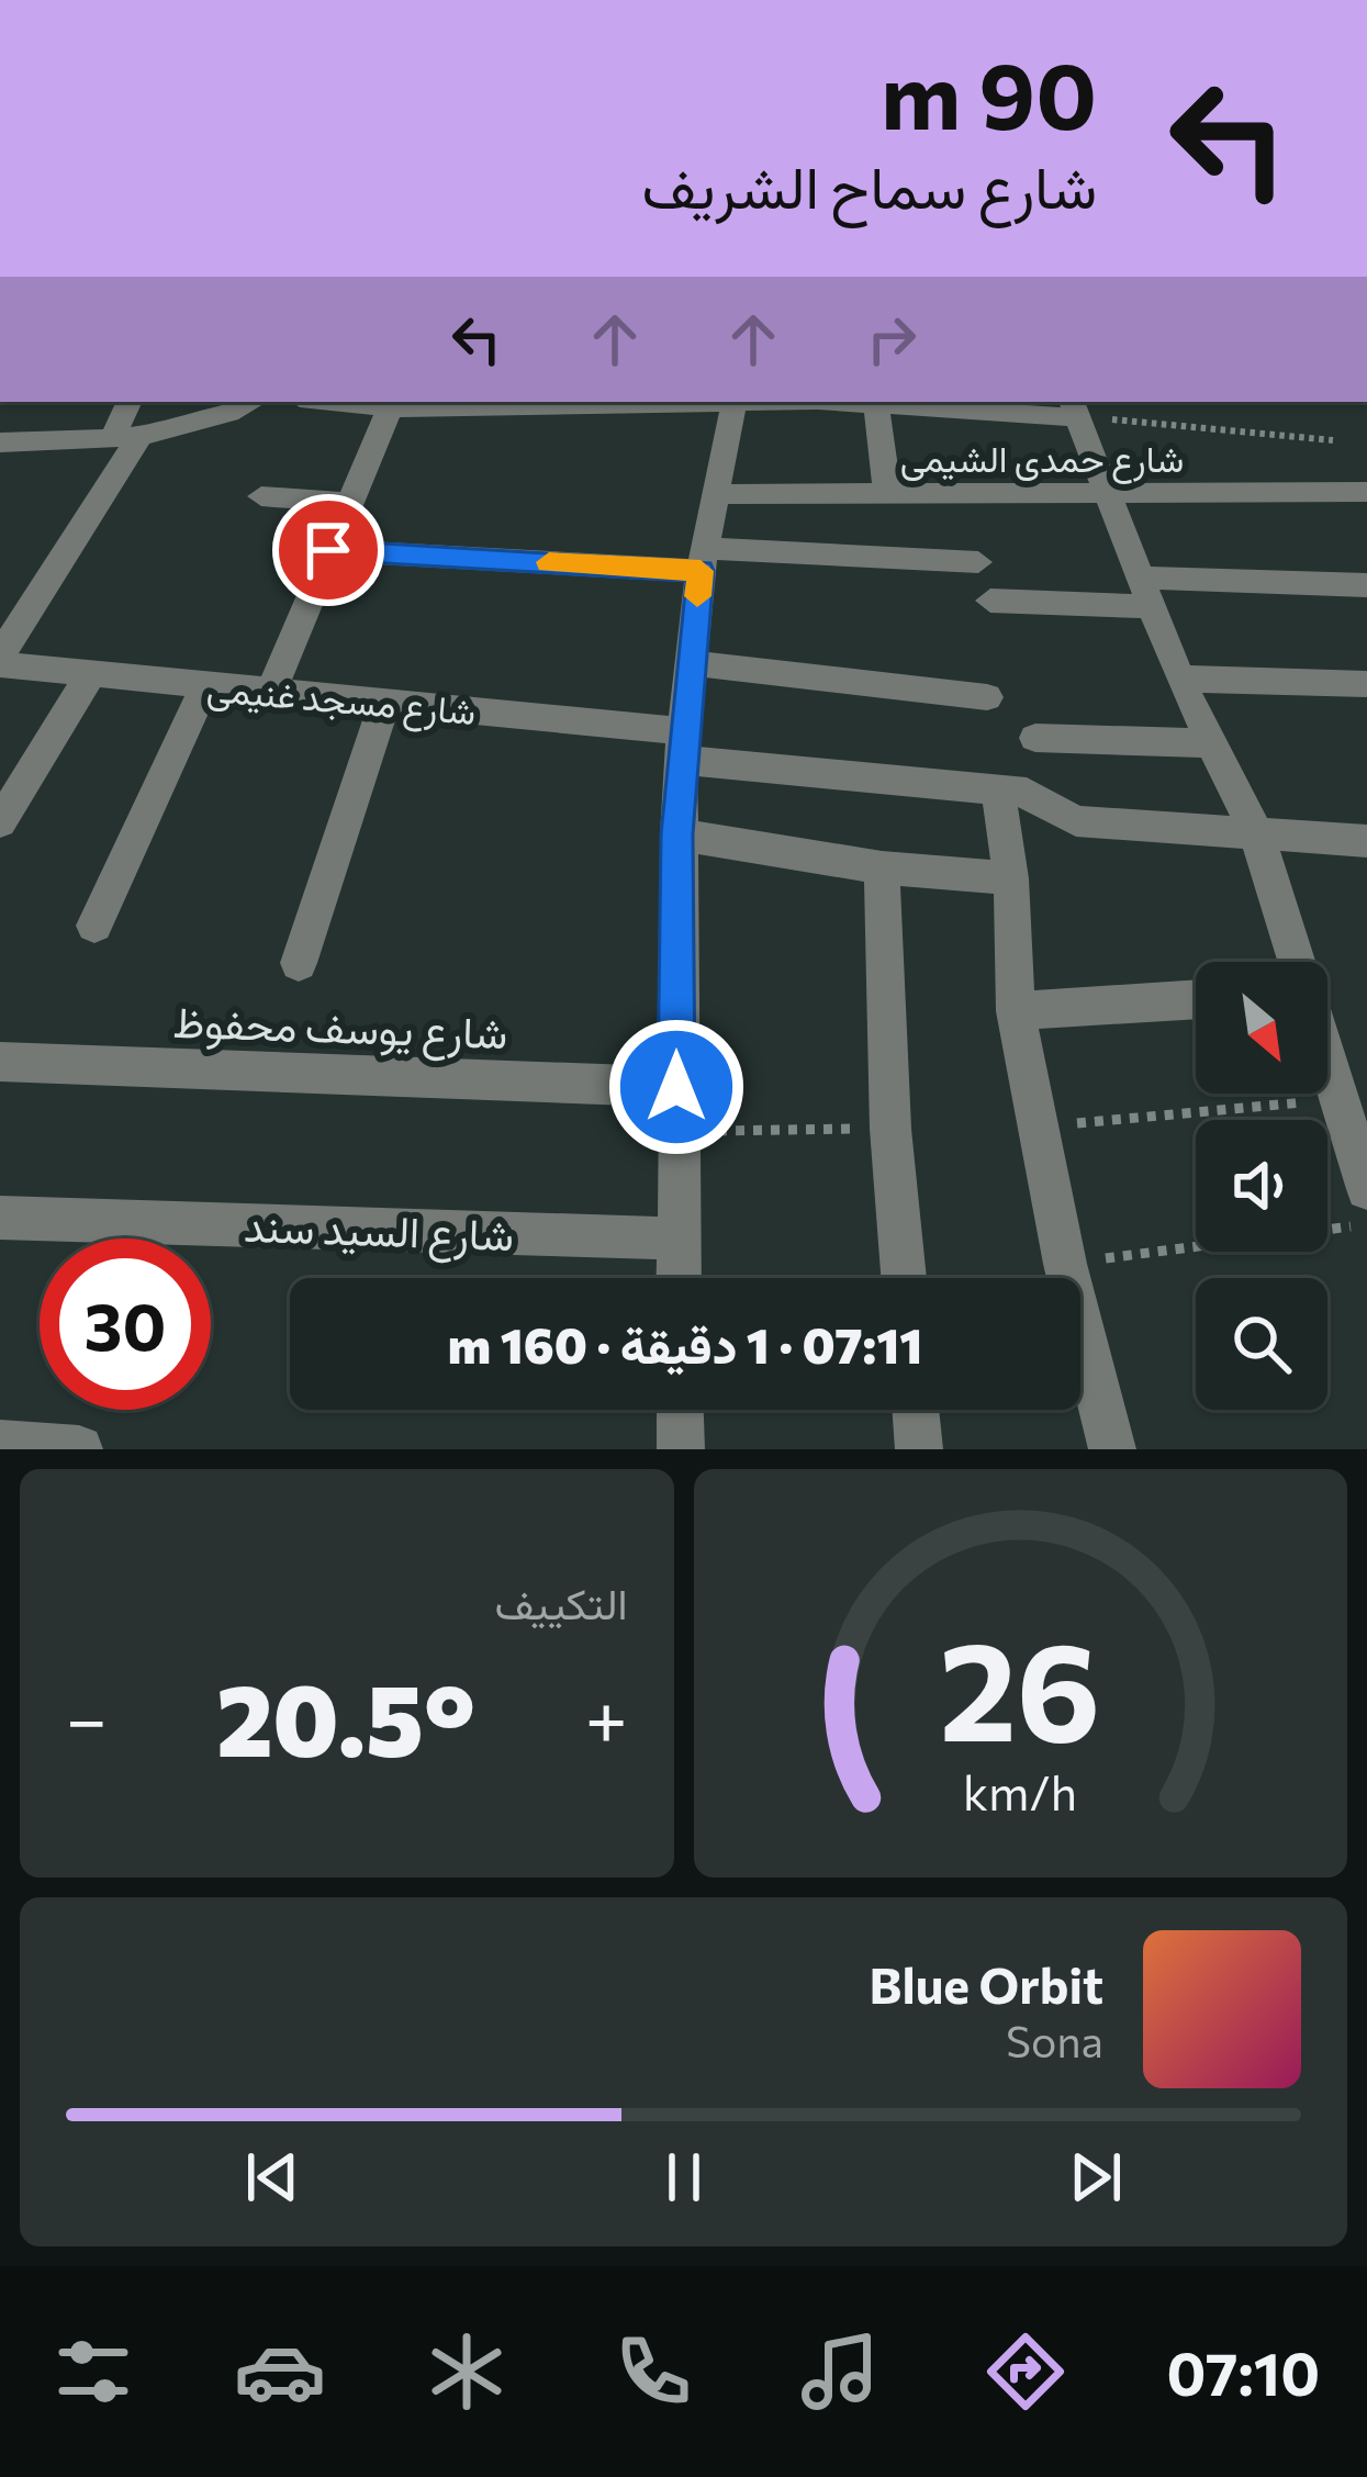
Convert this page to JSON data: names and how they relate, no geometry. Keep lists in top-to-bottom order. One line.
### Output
{"streets":{"street":["شارع حمدى الشيمى","شارع مسجد غنيمى","شارع يوسف محفوظ","شارع السيد سند"]},"north":"bottom right","page":{"turn":["90 m","شارع سماح الشريف"],"limit":"30","trip":"07:11 · 1 دقيقة · 160 m","tile":"التكييف","heat":["−","20.5°","+"],"song":["Blue Orbit","Sona"],"tabs":"07:10","gauge":["26","km/h"]}}
